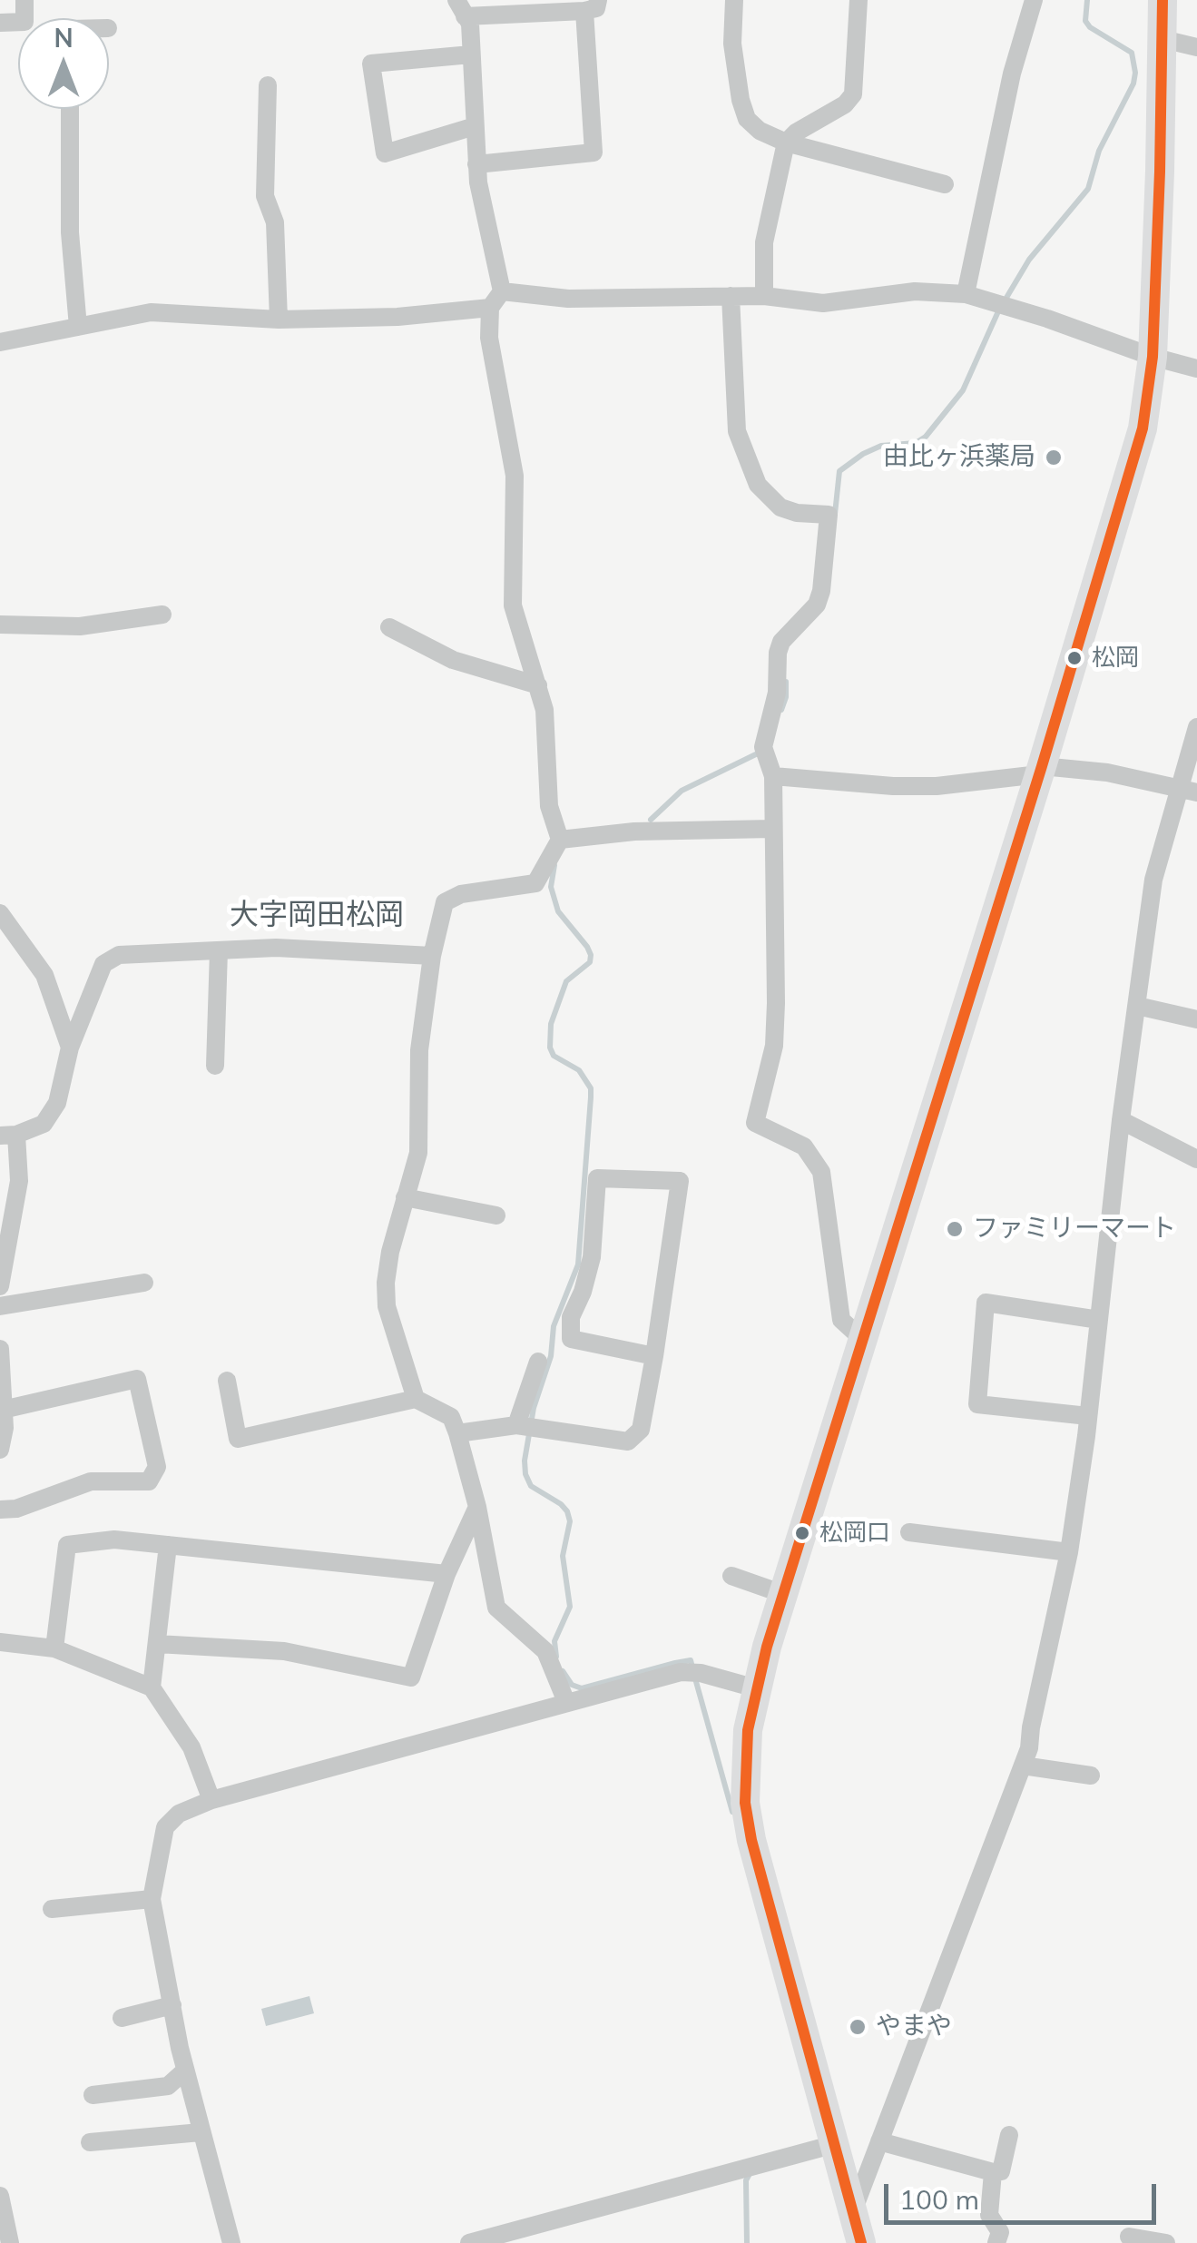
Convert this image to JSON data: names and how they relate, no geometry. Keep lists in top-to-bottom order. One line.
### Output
{"districts":["大字岡田松岡"],"places":["由比ヶ浜薬局","松岡","ファミリーマート","松岡口","やまや"],"scale_bar":"100 m","north":"top"}
